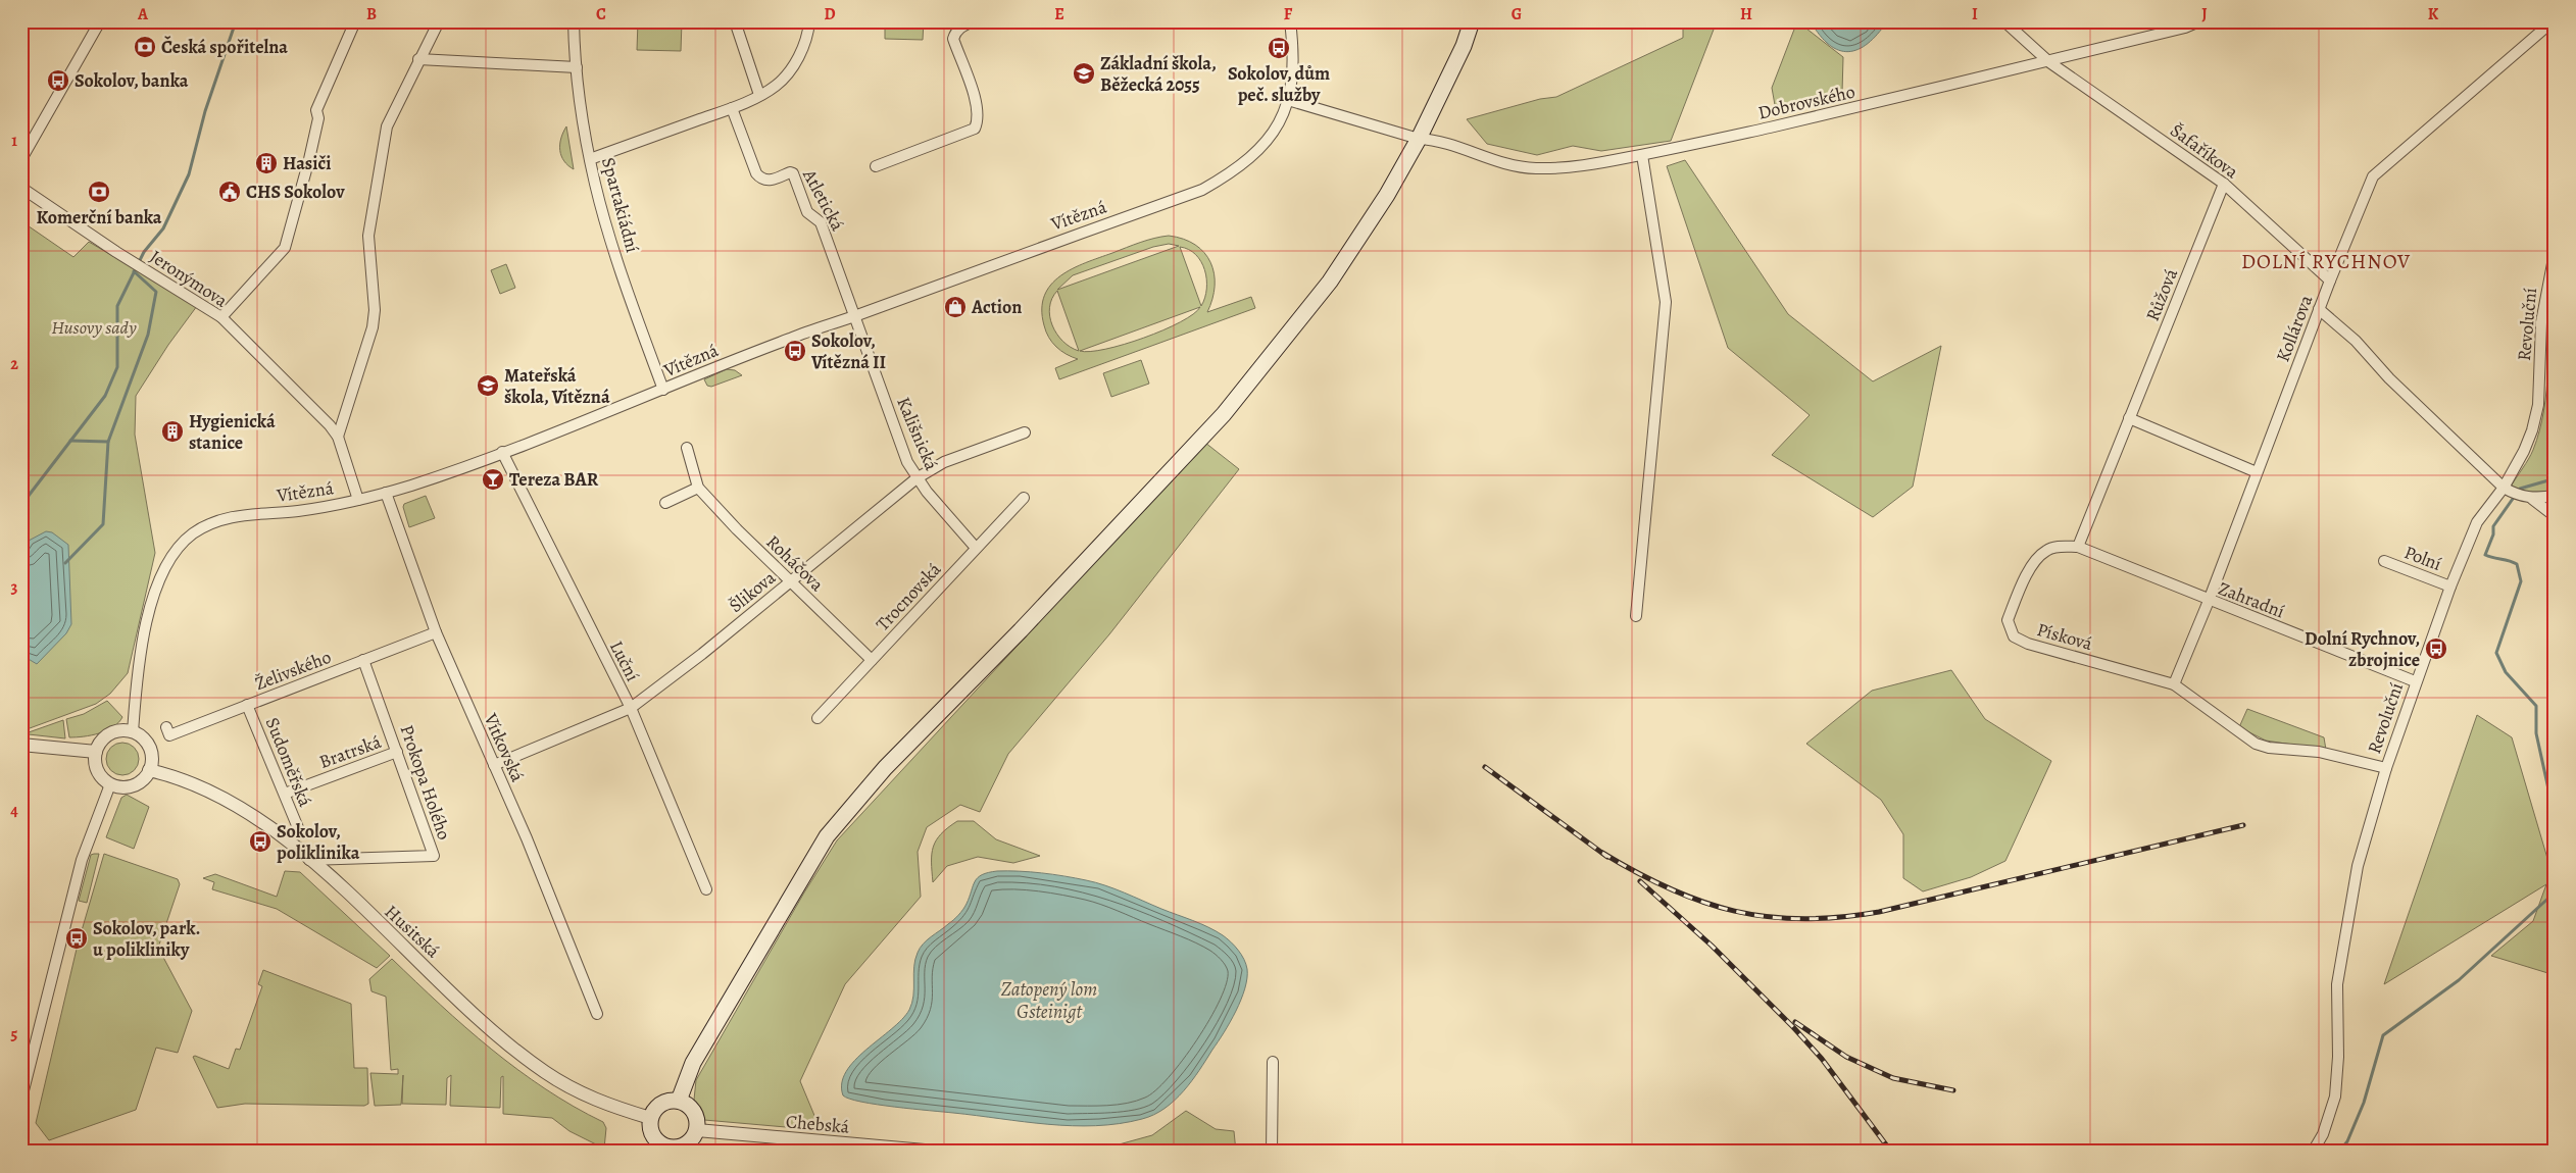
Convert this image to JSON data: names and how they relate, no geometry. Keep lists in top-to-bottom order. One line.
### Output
{"streets":{"street":["Dobrovského","Šafaříkova","Atletická","Spartakiádní","Vítězná","Jeronýmova","Růžová","Revoluční","Kollárova","Kališnická","Polní","Roháčova","Šlikova","Trocnovská","Zahradní","Písková","Luční","Želivského","Vítkovská","Bratrská","Sudoměřská","Prokopa Holého","Husitská","Chebská"]},"crossings":[["Dobrovského","Šafaříkova"],["Dobrovského","Vítězná"],["Šafaříkova","Růžová"],["Šafaříkova","Kollárova"],["Atletická","Vítězná"],["Atletická","Kališnická"],["Spartakiádní","Vítězná"],["Vítězná","Jeronýmova"],["Vítězná","Kališnická"],["Vítězná","Luční"],["Vítězná","Vítkovská"],["Vítězná","Husitská"],["Růžová","Zahradní"],["Růžová","Písková"],["Revoluční","Polní"],["Revoluční","Zahradní"],["Revoluční","Písková"],["Kollárova","Zahradní"],["Kališnická","Šlikova"],["Kališnická","Trocnovská"],["Roháčova","Šlikova"],["Roháčova","Trocnovská"],["Šlikova","Luční"],["Šlikova","Vítkovská"],["Zahradní","Písková"],["Želivského","Vítkovská"],["Želivského","Sudoměřská"],["Želivského","Prokopa Holého"],["Bratrská","Sudoměřská"],["Bratrská","Prokopa Holého"],["Prokopa Holého","Husitská"],["Husitská","Chebská"]],"districts":["DOLNÍ RYCHNOV"],"water":["Zatopený lom Gsteinigt"],"parks":["Husovy sady"],"places":{"bank":["Česká spořitelna","Komerční banka"],"bus stop":["Sokolov, dům peč. služby","Sokolov, banka","Sokolov, Vítězná II","Dolní Rychnov, zbrojnice","Sokolov, poliklinika","Sokolov, park. u polikliniky"],"school or university":["Základní škola, Běžecká 2055","Mateřská škola, Vítězná"],"building":["Hasiči","Hygienická stanice"],"public building":["CHS Sokolov"],"shop":["Action"],"bar":["Tereza BAR"]},"grid":{"columns":["A","B","C","D","E","F","G","H","I","J","K"],"rows":["1","2","3","4","5"]}}
